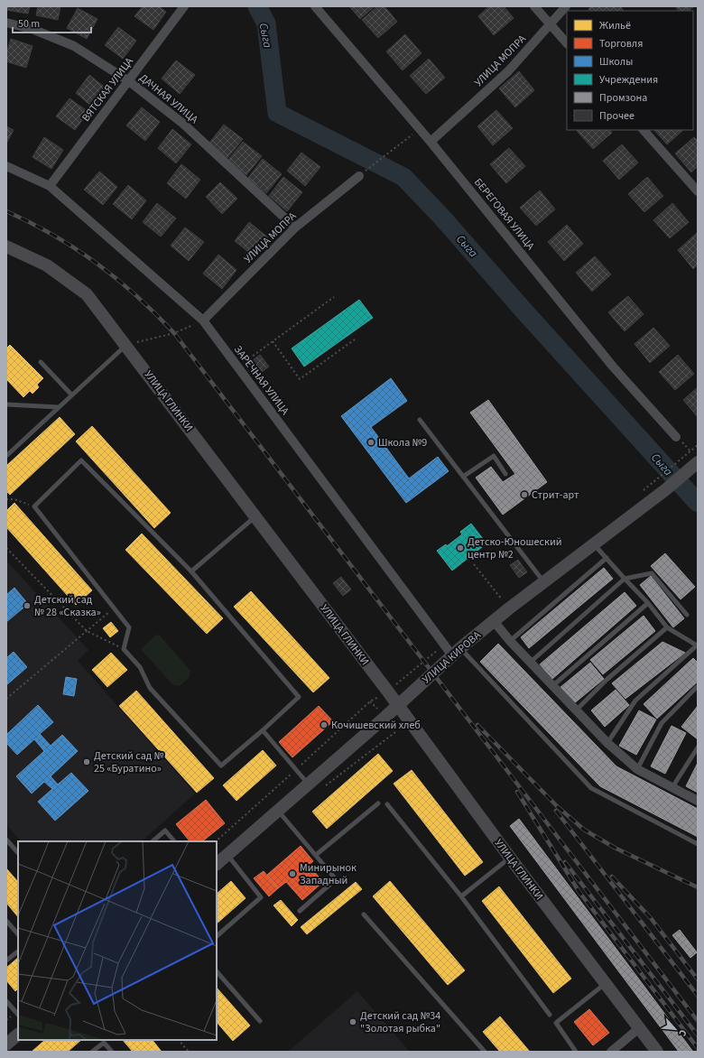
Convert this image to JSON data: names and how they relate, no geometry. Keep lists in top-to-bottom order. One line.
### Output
{"streets":{"main road":["УЛИЦА ГЛИНКИ","УЛИЦА КИРОВА"],"street":["УЛИЦА МОПРА","ВЯТСКАЯ УЛИЦА","ДАЧНАЯ УЛИЦА","БЕРЕГОВАЯ УЛИЦА","ЗАРЕЧНАЯ УЛИЦА"]},"crossings":[["УЛИЦА МОПРА","ДАЧНАЯ УЛИЦА"],["УЛИЦА МОПРА","БЕРЕГОВАЯ УЛИЦА"],["УЛИЦА МОПРА","ЗАРЕЧНАЯ УЛИЦА"],["ВЯТСКАЯ УЛИЦА","ДАЧНАЯ УЛИЦА"],["ВЯТСКАЯ УЛИЦА","ЗАРЕЧНАЯ УЛИЦА"],["ЗАРЕЧНАЯ УЛИЦА","УЛИЦА КИРОВА"],["УЛИЦА ГЛИНКИ","УЛИЦА КИРОВА"]],"water":["Сыга"],"places":["Школа №9","Стрит-арт","Детско-Юношеский центр №2","Детский сад № 28 «Сказка»","Кочишевский хлеб","Детский сад № 25 «Буратино»","Минирынок Западный","Детский сад №34 \"Золотая рыбка\""],"legend":["Жильё","Торговля","Школы","Учреждения","Промзона","Прочее"],"scale_bar":"50 m","north":"bottom right"}
